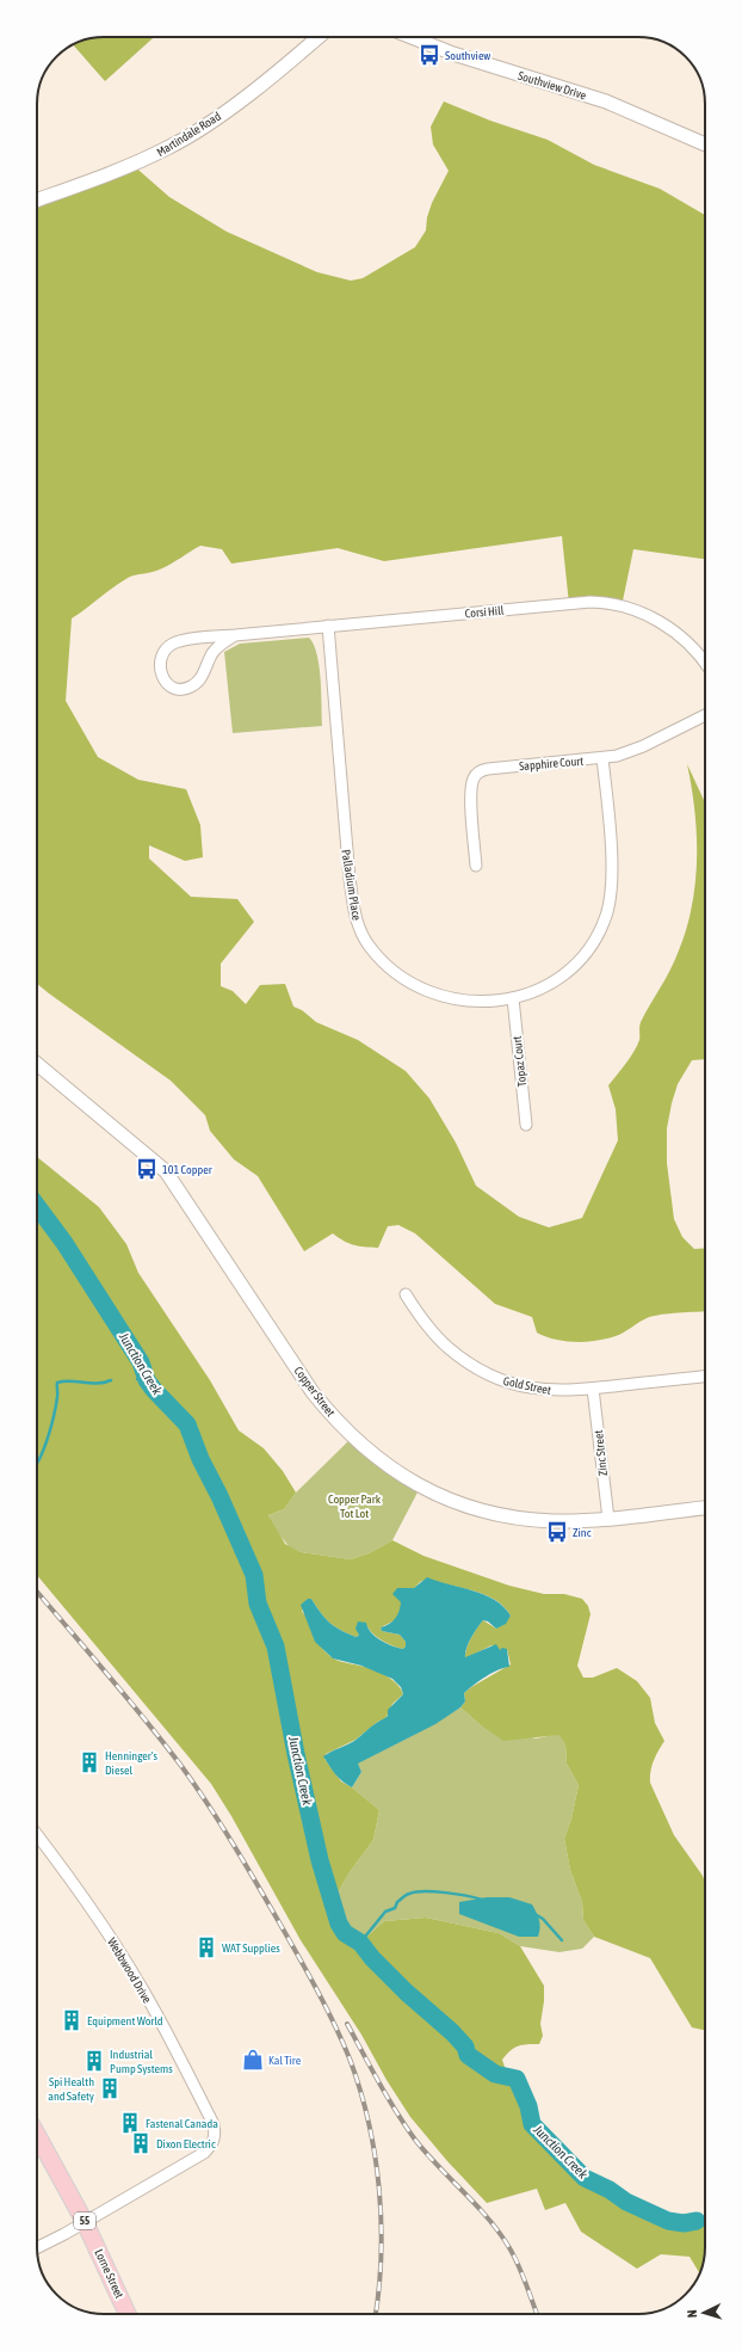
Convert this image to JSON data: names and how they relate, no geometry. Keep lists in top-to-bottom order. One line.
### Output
{"streets":{"main road":["55","Lorne Street"],"street":["Southview Drive","Martindale Road","Corsi Hill","Sapphire Court","Palladium Place","Topaz Court","Gold Street","Copper Street","Zinc Street","Webbwood Drive"]},"crossings":[["Corsi Hill","Palladium Place"],["Sapphire Court","Palladium Place"],["Palladium Place","Topaz Court"],["Gold Street","Zinc Street"],["Copper Street","Zinc Street"],["Webbwood Drive","Lorne Street"]],"water":["Junction Creek"],"parks":["Copper Park Tot Lot"],"places":{"bus stop":["Southview","101 Copper","Zinc"],"building":["Henninger's Diesel","WAT Supplies","Equipment World","Industrial Pump Systems","Spi Health and Safety","Fastenal Canada","Dixon Electric"],"shop":["Kal Tire"]},"north":"left"}
